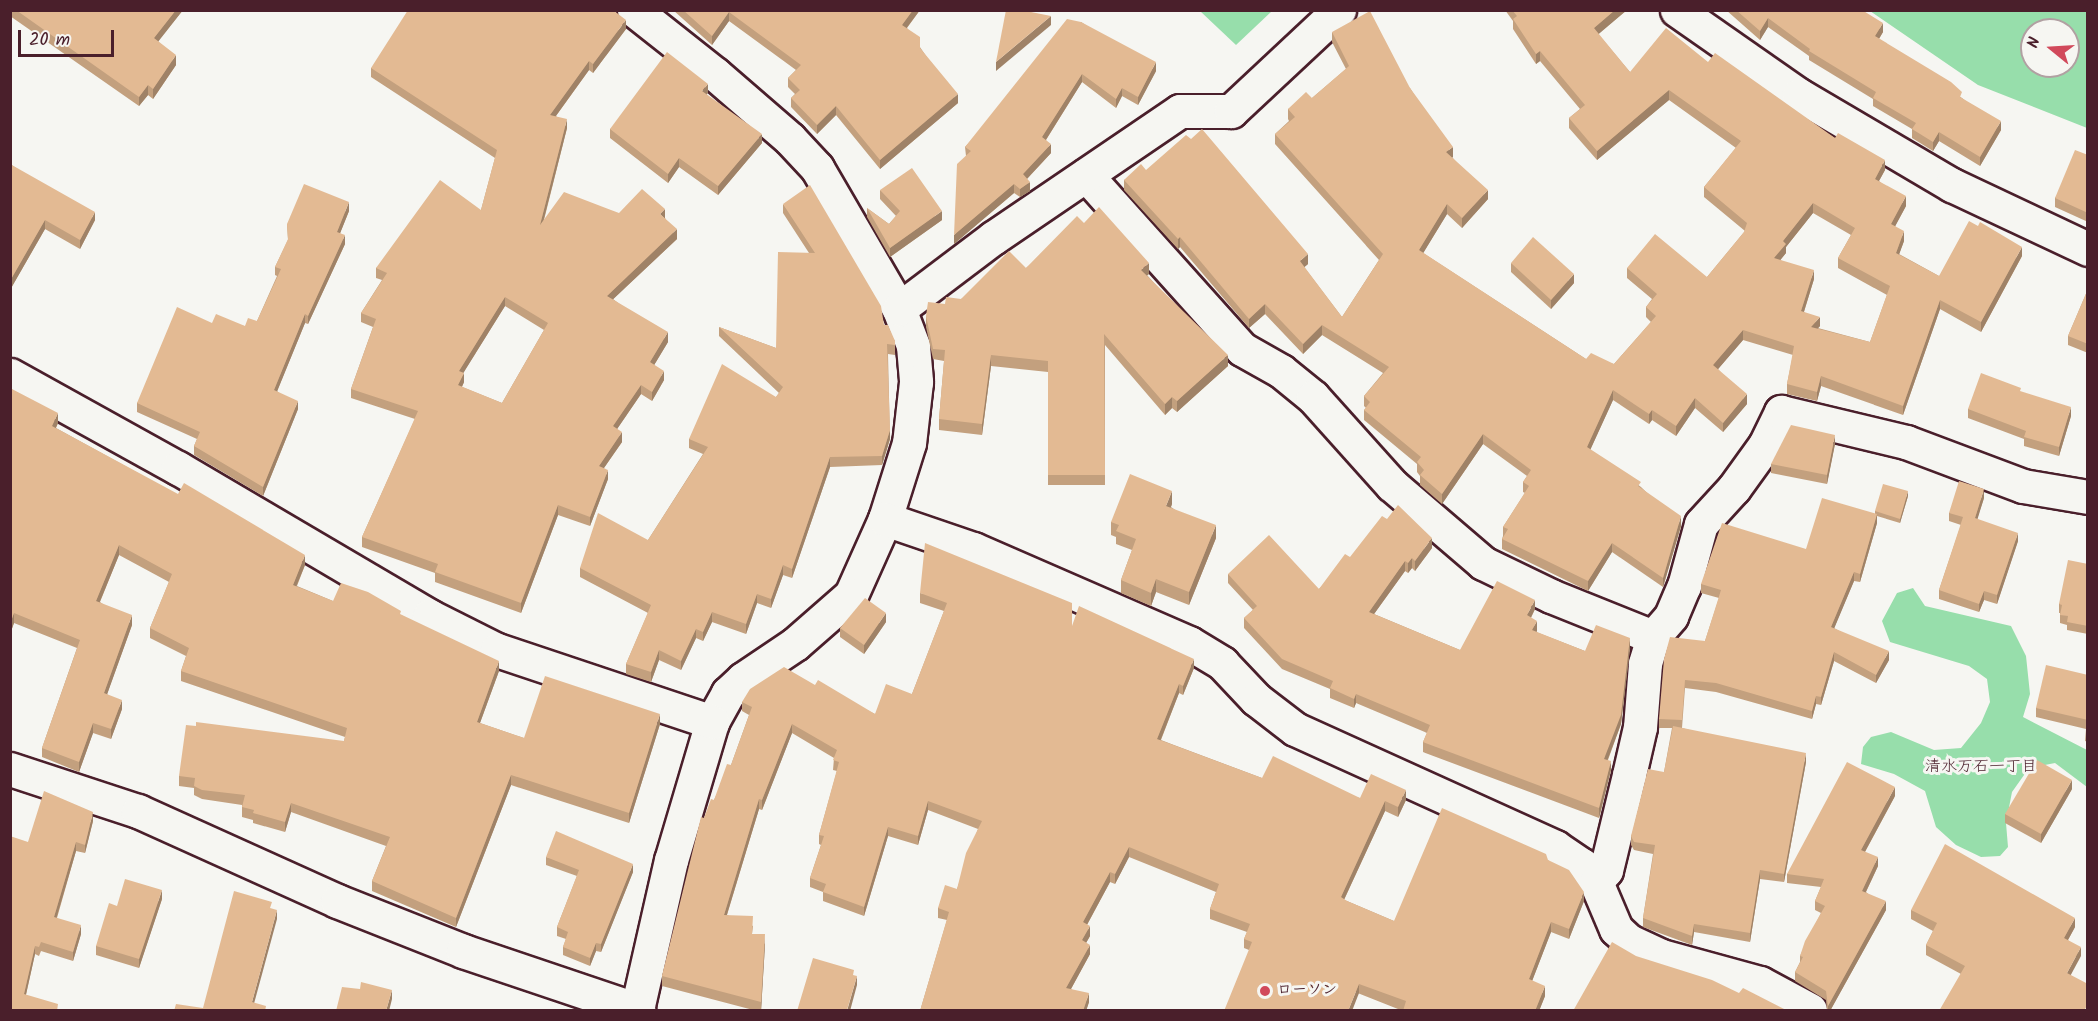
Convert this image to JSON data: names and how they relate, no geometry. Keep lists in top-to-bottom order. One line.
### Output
{"districts":["清水万石一丁目"],"places":["ローソン"],"scale_bar":"20 m","north":"left"}
